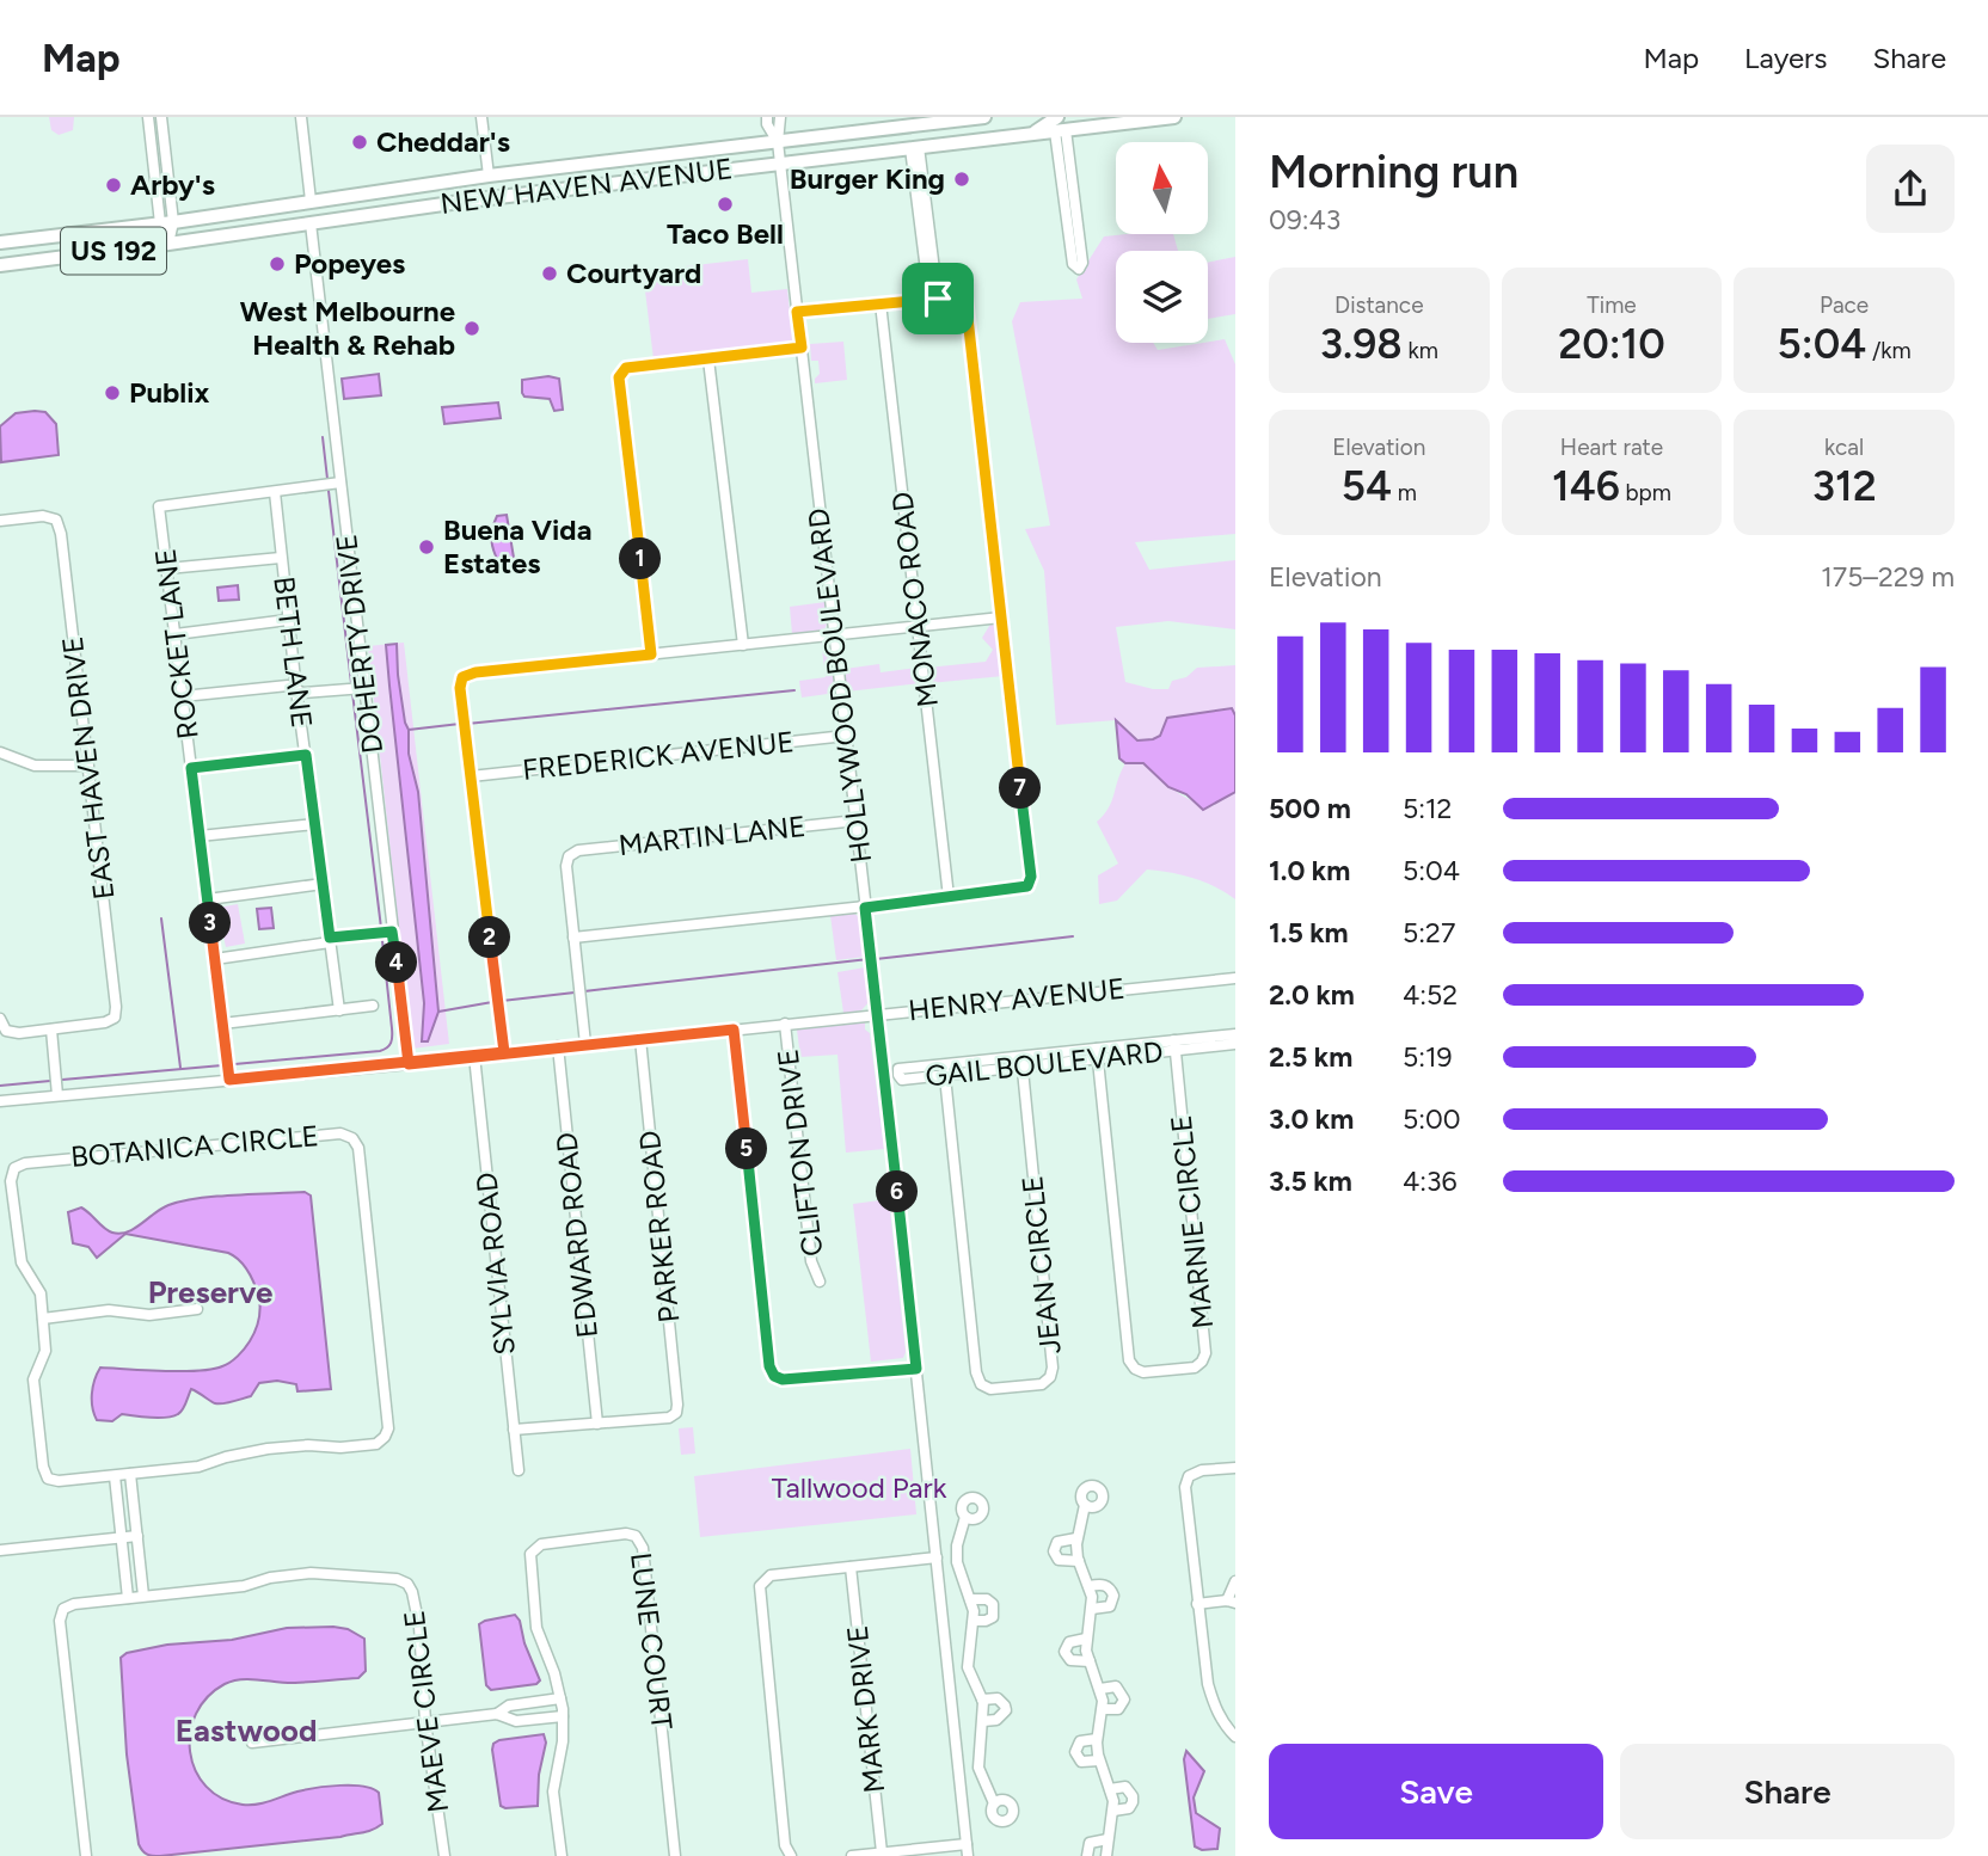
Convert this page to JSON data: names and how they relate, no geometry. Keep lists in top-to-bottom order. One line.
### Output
{"streets":{"main road":["NEW HAVEN AVENUE","US 192"],"street":["MONACO ROAD","ROCKET LANE","DOHERTY DRIVE","BETH LANE","HOLLYWOOD BOULEVARD","FREDERICK AVENUE","EAST HAVEN DRIVE","MARTIN LANE","HENRY AVENUE","GAIL BOULEVARD","BOTANICA CIRCLE","CLIFTON DRIVE","MARNIE CIRCLE","PARKER ROAD","EDWARD ROAD","SYLVIA ROAD","JEAN CIRCLE","LUNE COURT","MARK DRIVE","MAEVE CIRCLE"]},"crossings":[["NEW HAVEN AVENUE","DOHERTY DRIVE"],["NEW HAVEN AVENUE","HOLLYWOOD BOULEVARD"],["ROCKET LANE","BETH LANE"],["ROCKET LANE","HENRY AVENUE"],["DOHERTY DRIVE","HENRY AVENUE"],["HOLLYWOOD BOULEVARD","FREDERICK AVENUE"],["HOLLYWOOD BOULEVARD","MARTIN LANE"],["HOLLYWOOD BOULEVARD","HENRY AVENUE"],["HENRY AVENUE","CLIFTON DRIVE"],["HENRY AVENUE","PARKER ROAD"],["HENRY AVENUE","EDWARD ROAD"],["HENRY AVENUE","SYLVIA ROAD"],["GAIL BOULEVARD","MARNIE CIRCLE"],["GAIL BOULEVARD","JEAN CIRCLE"],["PARKER ROAD","EDWARD ROAD"]],"districts":["Preserve","Eastwood"],"parks":["Tallwood Park"],"places":["Cheddar's","Burger King","Arby's","Taco Bell","Popeyes","Courtyard","West Melbourne Health & Rehab","Publix","Buena Vida Estates"],"north":"top","page":{"header":"Map","nav":["Map","Layers","Share"],"heading":["Morning run","09:43"],"stats":[["Distance","3.98 km"],["Time","20:10"],["Pace","5:04 /km"],["Elevation","54 m"],["Heart rate","146 bpm"],["kcal","312"]],"pins":["1","7","3","2","4","5","6"],"chart":["Elevation","175–229 m"],"list":[{"name":"500 m","note":"5:12"},{"name":"1.0 km","note":"5:04"},{"name":"1.5 km","note":"5:27"},{"name":"2.0 km","note":"4:52"},{"name":"2.5 km","note":"5:19"},{"name":"3.0 km","note":"5:00"},{"name":"3.5 km","note":"4:36"}],"buttons":["Save","Share"]}}
